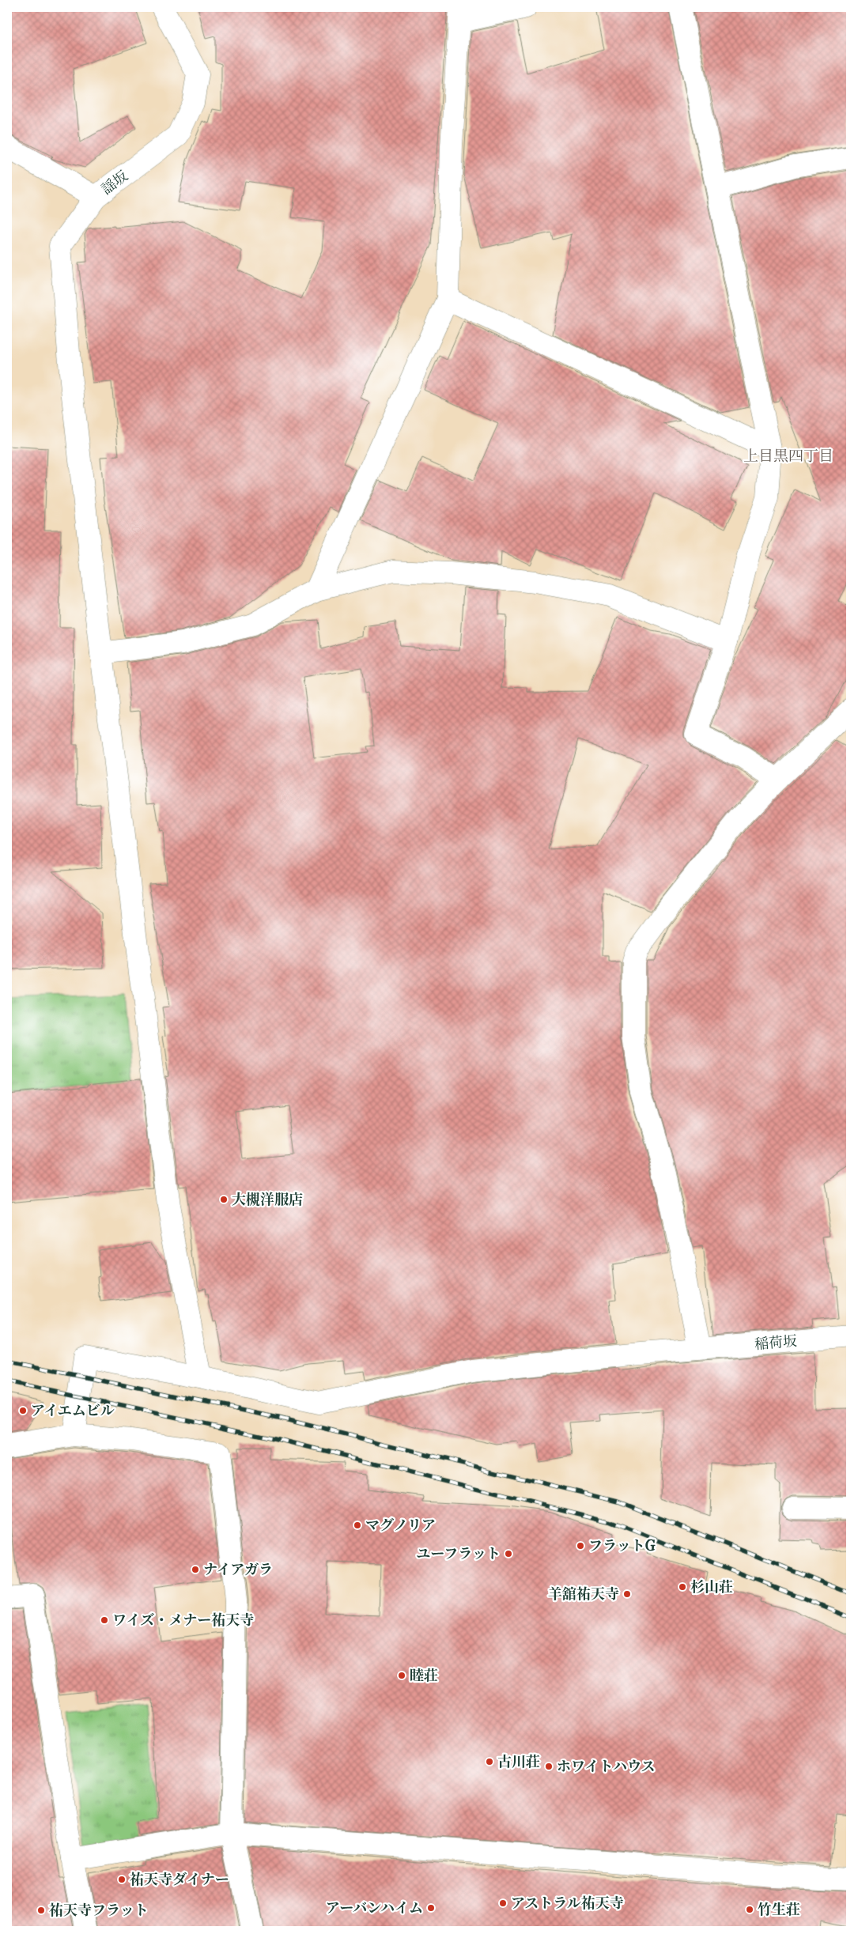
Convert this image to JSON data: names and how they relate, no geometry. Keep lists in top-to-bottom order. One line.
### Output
{"streets":{"street":["謡坂","稲荷坂"]},"crossings":[["謡坂","稲荷坂"]],"districts":["上目黒四丁目"],"places":["大槻洋服店","アイエムビル","マグノリア","フラットG","ユーフラット","ナイアガラ","杉山荘","羊舘祐天寺","ワイズ・メナー祐天寺","睦荘","古川荘","ホワイトハウス","祐天寺ダイナー","アストラル祐天寺","アーバンハイム","竹生荘","祐天寺フラット"]}
